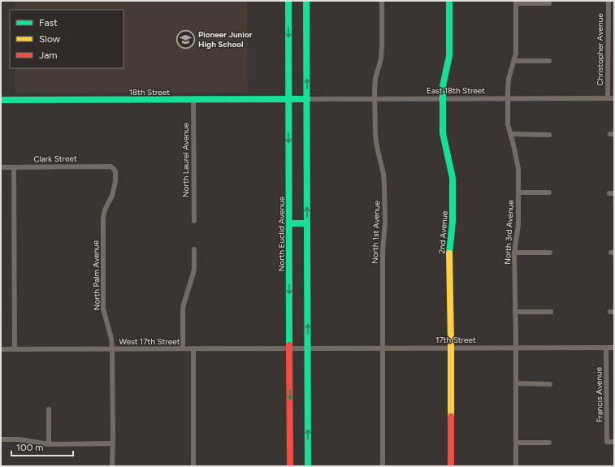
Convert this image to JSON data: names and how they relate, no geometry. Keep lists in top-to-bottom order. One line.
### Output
{"streets":{"main road":["East 18th Street","18th Street","2nd Avenue","North Euclid Avenue"],"street":["Christopher Avenue","Clark Street","North Laurel Avenue","North 1st Avenue","North 3rd Avenue","North Palm Avenue","17th Street","West 17th Street","Francis Avenue"]},"crossings":[["Christopher Avenue","East 18th Street"],["East 18th Street","18th Street"],["East 18th Street","North 1st Avenue"],["East 18th Street","2nd Avenue"],["East 18th Street","North 3rd Avenue"],["18th Street","North Laurel Avenue"],["18th Street","North Euclid Avenue"],["Clark Street","North Palm Avenue"],["North 1st Avenue","17th Street"],["2nd Avenue","17th Street"],["North 3rd Avenue","17th Street"],["North Euclid Avenue","West 17th Street"],["North Palm Avenue","West 17th Street"],["17th Street","West 17th Street"],["17th Street","Francis Avenue"]],"places":{"school or university":["Pioneer Junior High School"]},"legend":["Fast","Slow","Jam"],"scale_bar":"100 m"}
